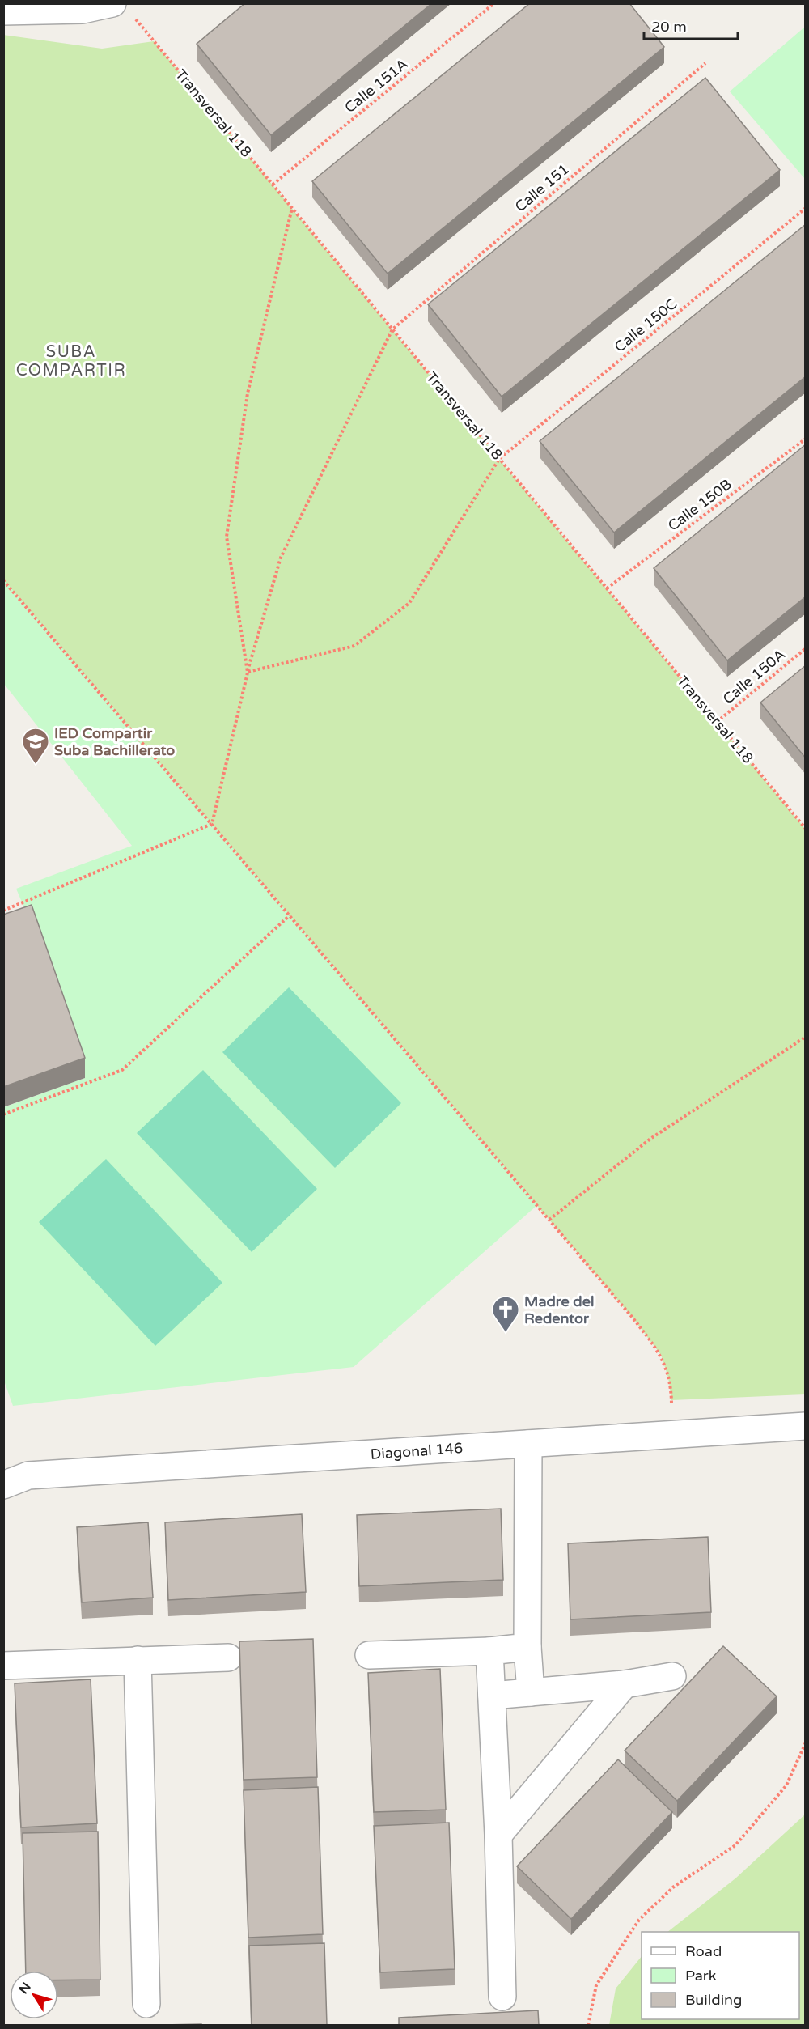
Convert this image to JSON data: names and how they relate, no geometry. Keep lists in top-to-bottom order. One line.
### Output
{"streets":{"street":["Diagonal 146"],"path":["Calle 151A","Transversal 118","Calle 151","Calle 150C","Calle 150B","Calle 150A"]},"crossings":[["Calle 151A","Transversal 118"],["Transversal 118","Calle 151"],["Transversal 118","Calle 150C"],["Transversal 118","Calle 150B"],["Transversal 118","Calle 150A"]],"districts":["SUBA COMPARTIR"],"places":{"school or university":["IED Compartir Suba Bachillerato"],"church":["Madre del Redentor"]},"legend":["Road","Park","Building"],"scale_bar":"20 m","north":"top left"}
